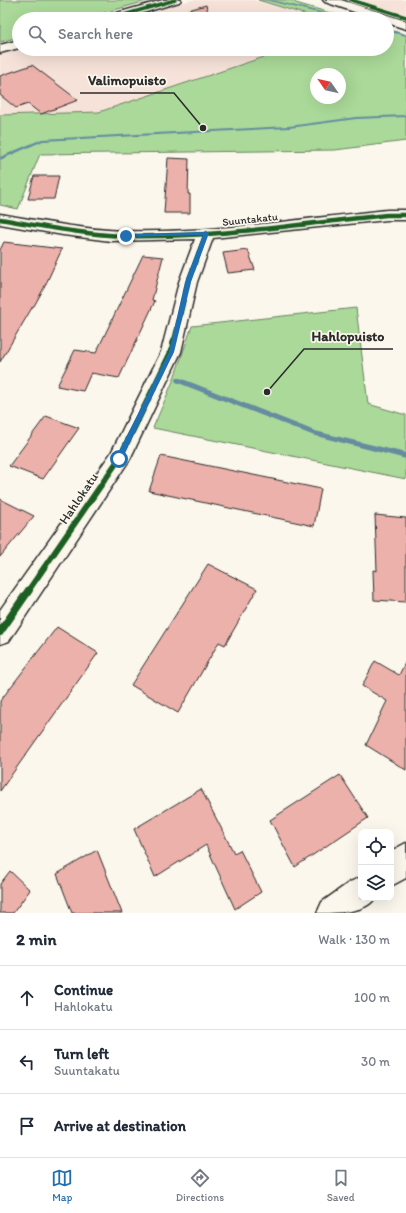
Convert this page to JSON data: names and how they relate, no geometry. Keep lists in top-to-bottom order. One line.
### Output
{"streets":{"street":["Suuntakatu","Hahlokatu"]},"crossings":[["Suuntakatu","Hahlokatu"]],"places":["Valimopuisto","Hahlopuisto"],"north":"top left","page":{"search":"Search here","heading":["2 min","Walk · 130 m"],"list":[["Continue","Hahlokatu","100 m"],["Turn left","Suuntakatu","30 m"],"Arrive at destination"],"nav":["Map","Directions","Saved"]}}
